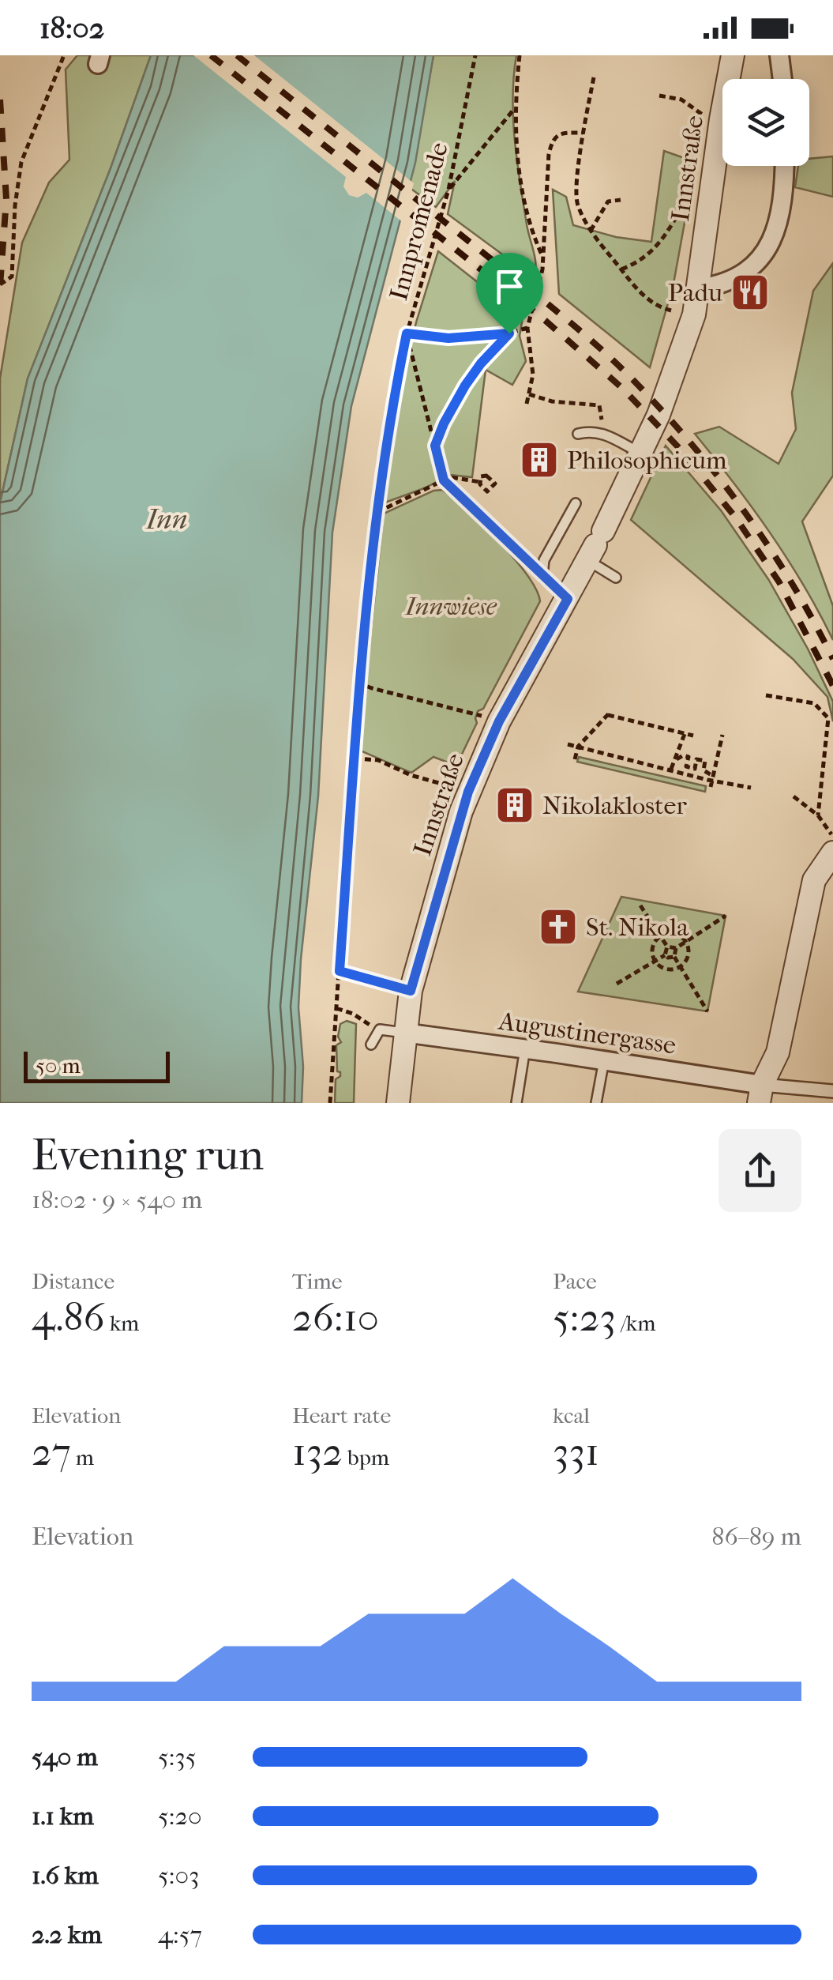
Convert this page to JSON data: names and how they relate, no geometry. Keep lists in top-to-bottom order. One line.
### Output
{"streets":{"street":["Innstraße","Augustinergasse"],"path":["Innpromenade"]},"crossings":[["Innstraße","Augustinergasse"]],"water":["Inn"],"parks":["Innwiese"],"places":{"restaurant":["Padu"],"building":["Philosophicum","Nikolakloster"],"church":["St. Nikola"]},"scale_bar":"50 m","page":{"status":"18:02","scale":"50 m","heading":["Evening run","18:02 · 9 × 540 m"],"stats":[["Distance","4.86 km"],["Time","26:10"],["Pace","5:23 /km"],["Elevation","27 m"],["Heart rate","132 bpm"],["kcal","331"]],"chart":["Elevation","86–89 m"],"list":[{"name":"540 m","note":"5:35"},{"name":"1.1 km","note":"5:20"},{"name":"1.6 km","note":"5:03"},{"name":"2.2 km","note":"4:57"}]}}
